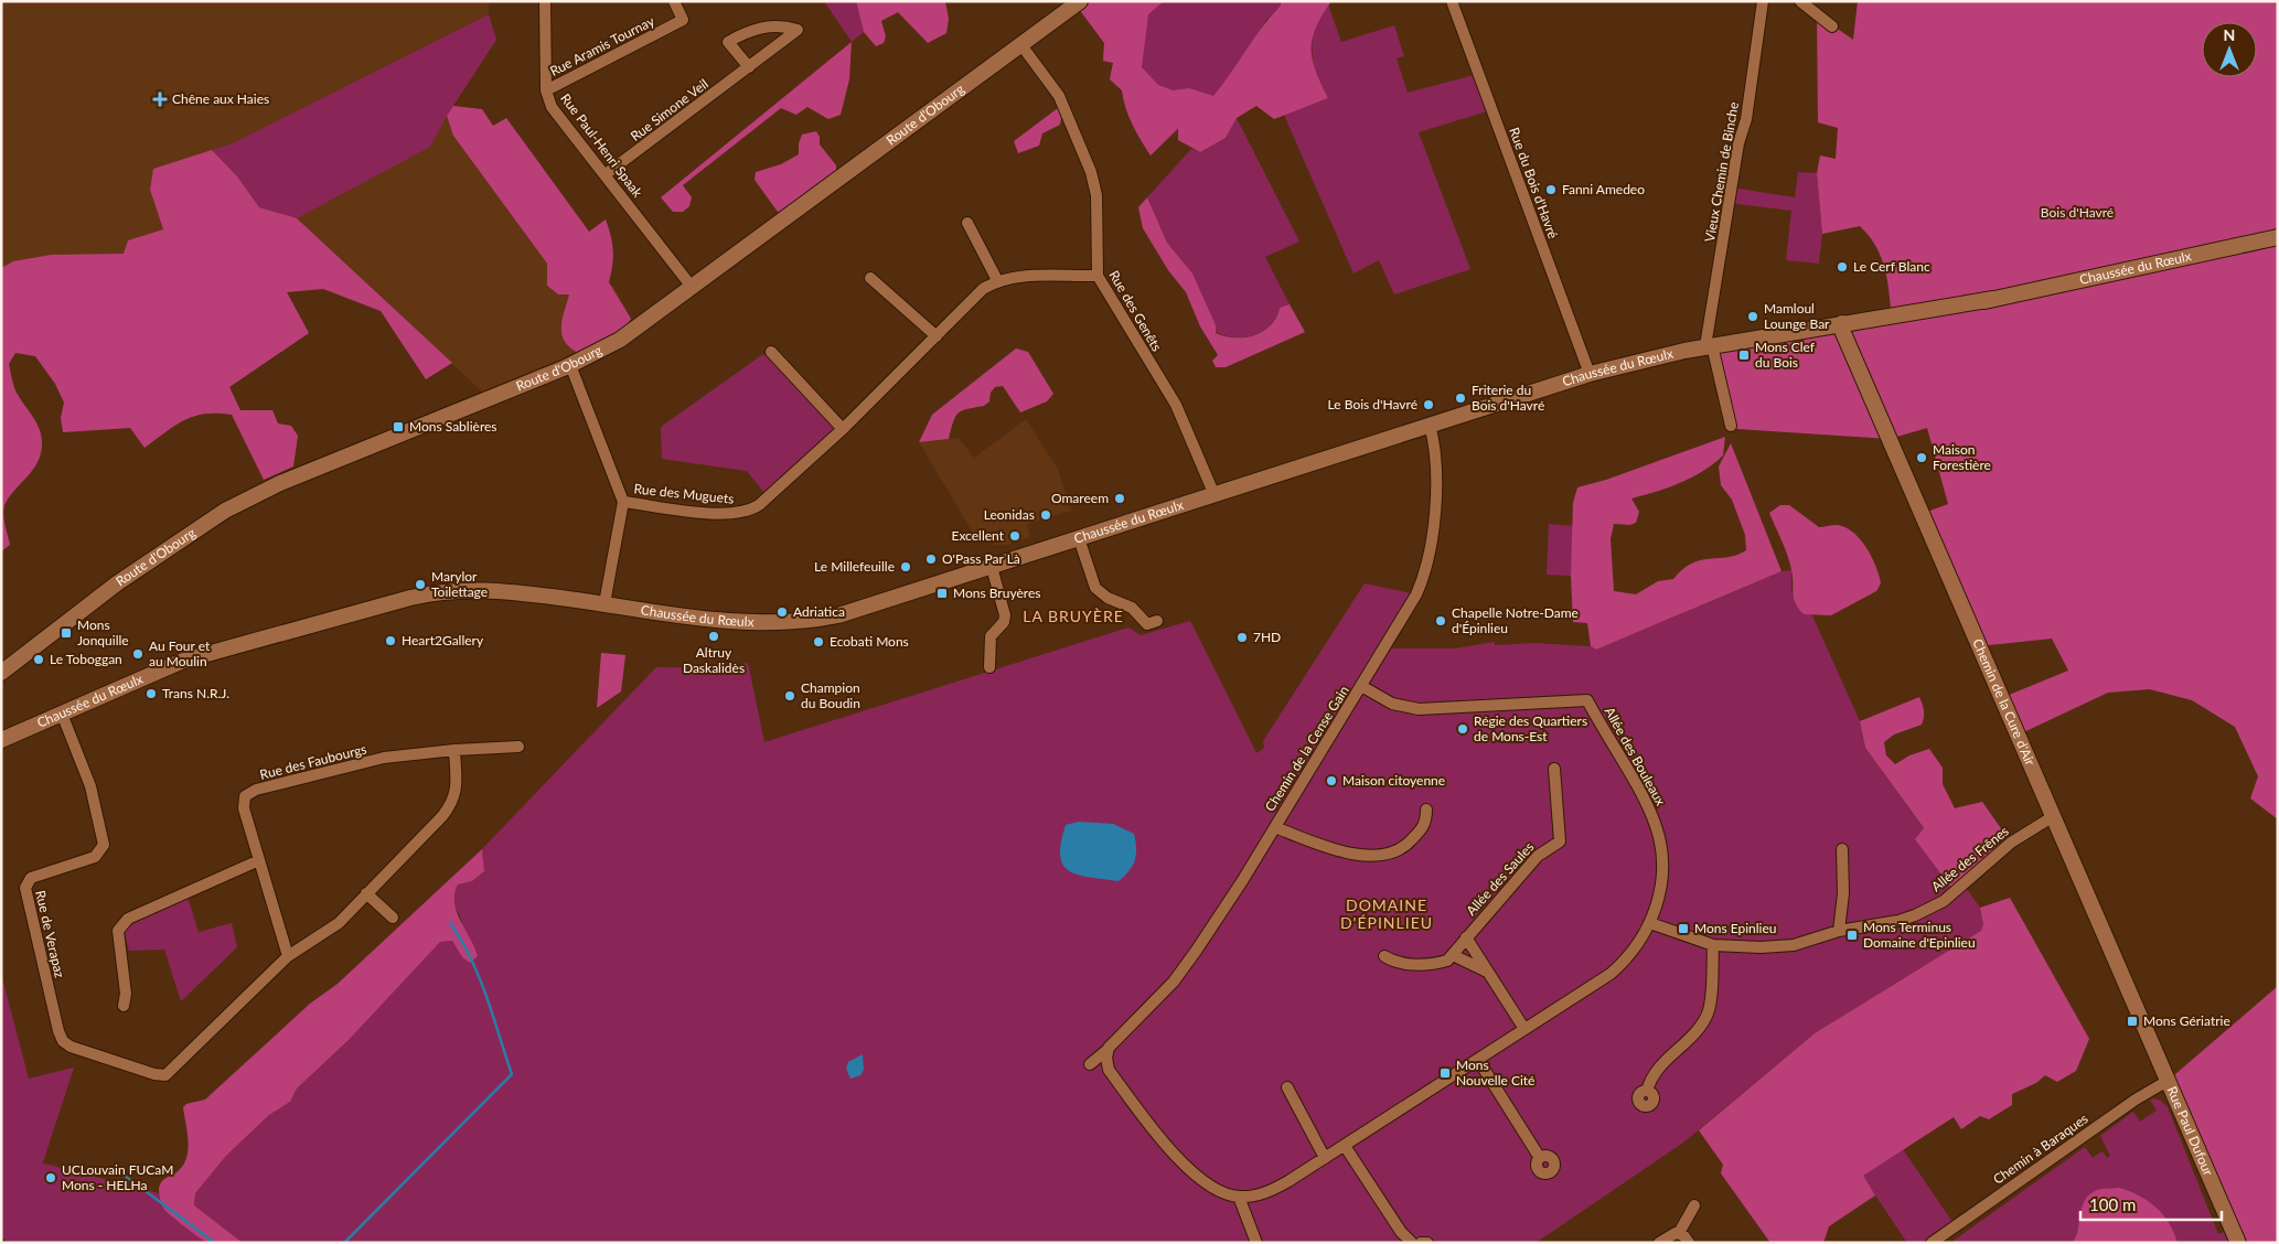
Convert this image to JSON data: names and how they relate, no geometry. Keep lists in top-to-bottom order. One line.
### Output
{"streets":{"main road":["Route d'Obourg","Chaussée du Rœulx","Chemin de la Cure d'Air","Rue Paul Dufour"],"street":["Rue Aramis Tournay","Rue Simone Veil","Rue Paul-Henri Spaak","Vieux Chemin de Binche","Rue du Bois d'Havré","Rue des Genêts","Rue des Muguets","Chemin de la Cense Gain","Allée des Bouleaux","Rue des Faubourgs","Allée des Frênes","Allée des Saules","Rue de Verapaz","Chemin à Baraques"]},"crossings":[["Rue Aramis Tournay","Rue Paul-Henri Spaak"],["Rue Simone Veil","Rue Paul-Henri Spaak"],["Route d'Obourg","Rue Paul-Henri Spaak"],["Route d'Obourg","Rue des Genêts"],["Vieux Chemin de Binche","Chaussée du Rœulx"],["Rue du Bois d'Havré","Chaussée du Rœulx"],["Chaussée du Rœulx","Rue des Genêts"],["Chaussée du Rœulx","Chemin de la Cure d'Air"],["Chaussée du Rœulx","Chemin de la Cense Gain"],["Chaussée du Rœulx","Rue de Verapaz"],["Rue des Genêts","Rue des Muguets"],["Chemin de la Cure d'Air","Allée des Frênes"],["Chemin de la Cure d'Air","Rue Paul Dufour"],["Chemin de la Cure d'Air","Chemin à Baraques"],["Chemin de la Cense Gain","Allée des Bouleaux"],["Allée des Bouleaux","Allée des Frênes"],["Rue des Faubourgs","Rue de Verapaz"],["Rue Paul Dufour","Chemin à Baraques"]],"districts":["LA BRUYÈRE","DOMAINE D'ÉPINLIEU"],"parks":["Bois d'Havré"],"places":{"health":["Chêne aux Haies"],"other":["Fanni Amedeo","Le Cerf Blanc","Mamloul Lounge Bar","Friterie du Bois d'Havré","Le Bois d'Havré","Maison Forestière","Omareem","Leonidas","Excellent","O'Pass Par Là","Le Millefeuille","Marylor Toilettage","Adriatica","Chapelle Notre-Dame d'Épinlieu","Altruy Daskalidès","7HD","Heart2Gallery","Ecobati Mons","Au Four et au Moulin","Le Toboggan","Trans N.R.J.","Champion du Boudin","Régie des Quartiers de Mons-Est","Maison citoyenne","UCLouvain FUCaM Mons - HELHa"],"transit":["Mons Clef du Bois","Mons Sablières","Mons Bruyères","Mons Jonquille","Mons Epinlieu","Mons Terminus Domaine d'Epinlieu","Mons Gériatrie","Mons Nouvelle Cité"]},"scale_bar":"100 m","north":"top"}
